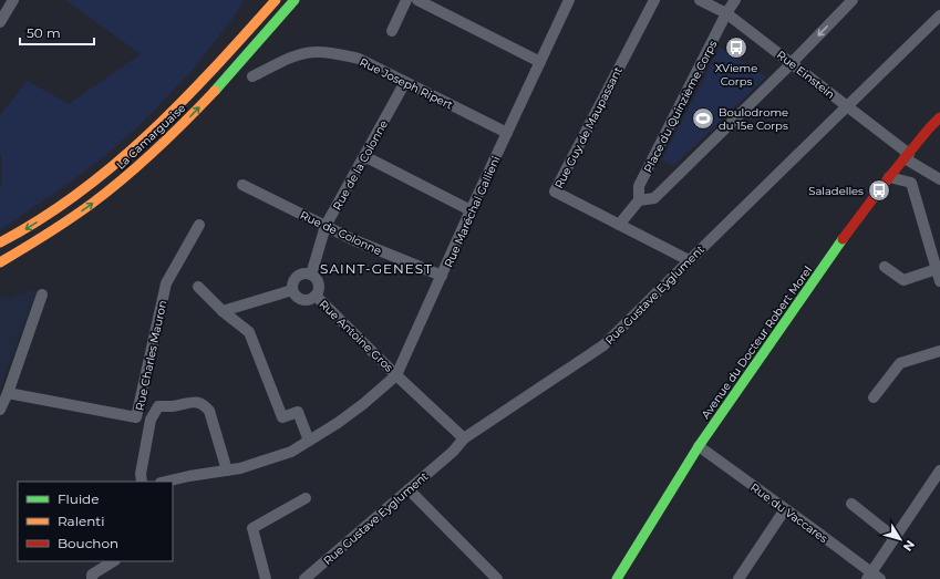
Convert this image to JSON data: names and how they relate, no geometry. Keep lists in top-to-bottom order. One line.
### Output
{"streets":{"main road":["La Camarguaise","Avenue du Docteur Robert Morel"],"street":["Rue Einstein","Rue Joseph Ripert","Place du Quinzième Corps","Rue Guy de Maupassant","Rue de la Colonne","Rue Maréchal Gallieni","Rue de Colonne","Rue Gustave Eyglument","Rue Antoine Gros","Rue Charles Mauron","Rue du Vaccares"]},"crossings":[["Rue Einstein","Place du Quinzième Corps"],["Rue Einstein","Rue Gustave Eyglument"],["Rue Einstein","Avenue du Docteur Robert Morel"],["Rue Joseph Ripert","Rue de la Colonne"],["Rue Joseph Ripert","Rue Maréchal Gallieni"],["Place du Quinzième Corps","Rue Guy de Maupassant"],["Rue Guy de Maupassant","Rue Gustave Eyglument"],["Rue de la Colonne","Rue de Colonne"],["Rue de la Colonne","Rue Antoine Gros"],["Rue Maréchal Gallieni","Rue de Colonne"],["Rue Maréchal Gallieni","Rue Antoine Gros"],["Rue Gustave Eyglument","Rue Antoine Gros"],["Avenue du Docteur Robert Morel","Rue du Vaccares"]],"districts":["SAINT-GENEST"],"places":{"bus stop":["XVieme Corps","Saladelles"],"sports":["Boulodrome du 15e Corps"]},"legend":["Fluide","Ralenti","Bouchon"],"scale_bar":"50 m","north":"bottom right"}
